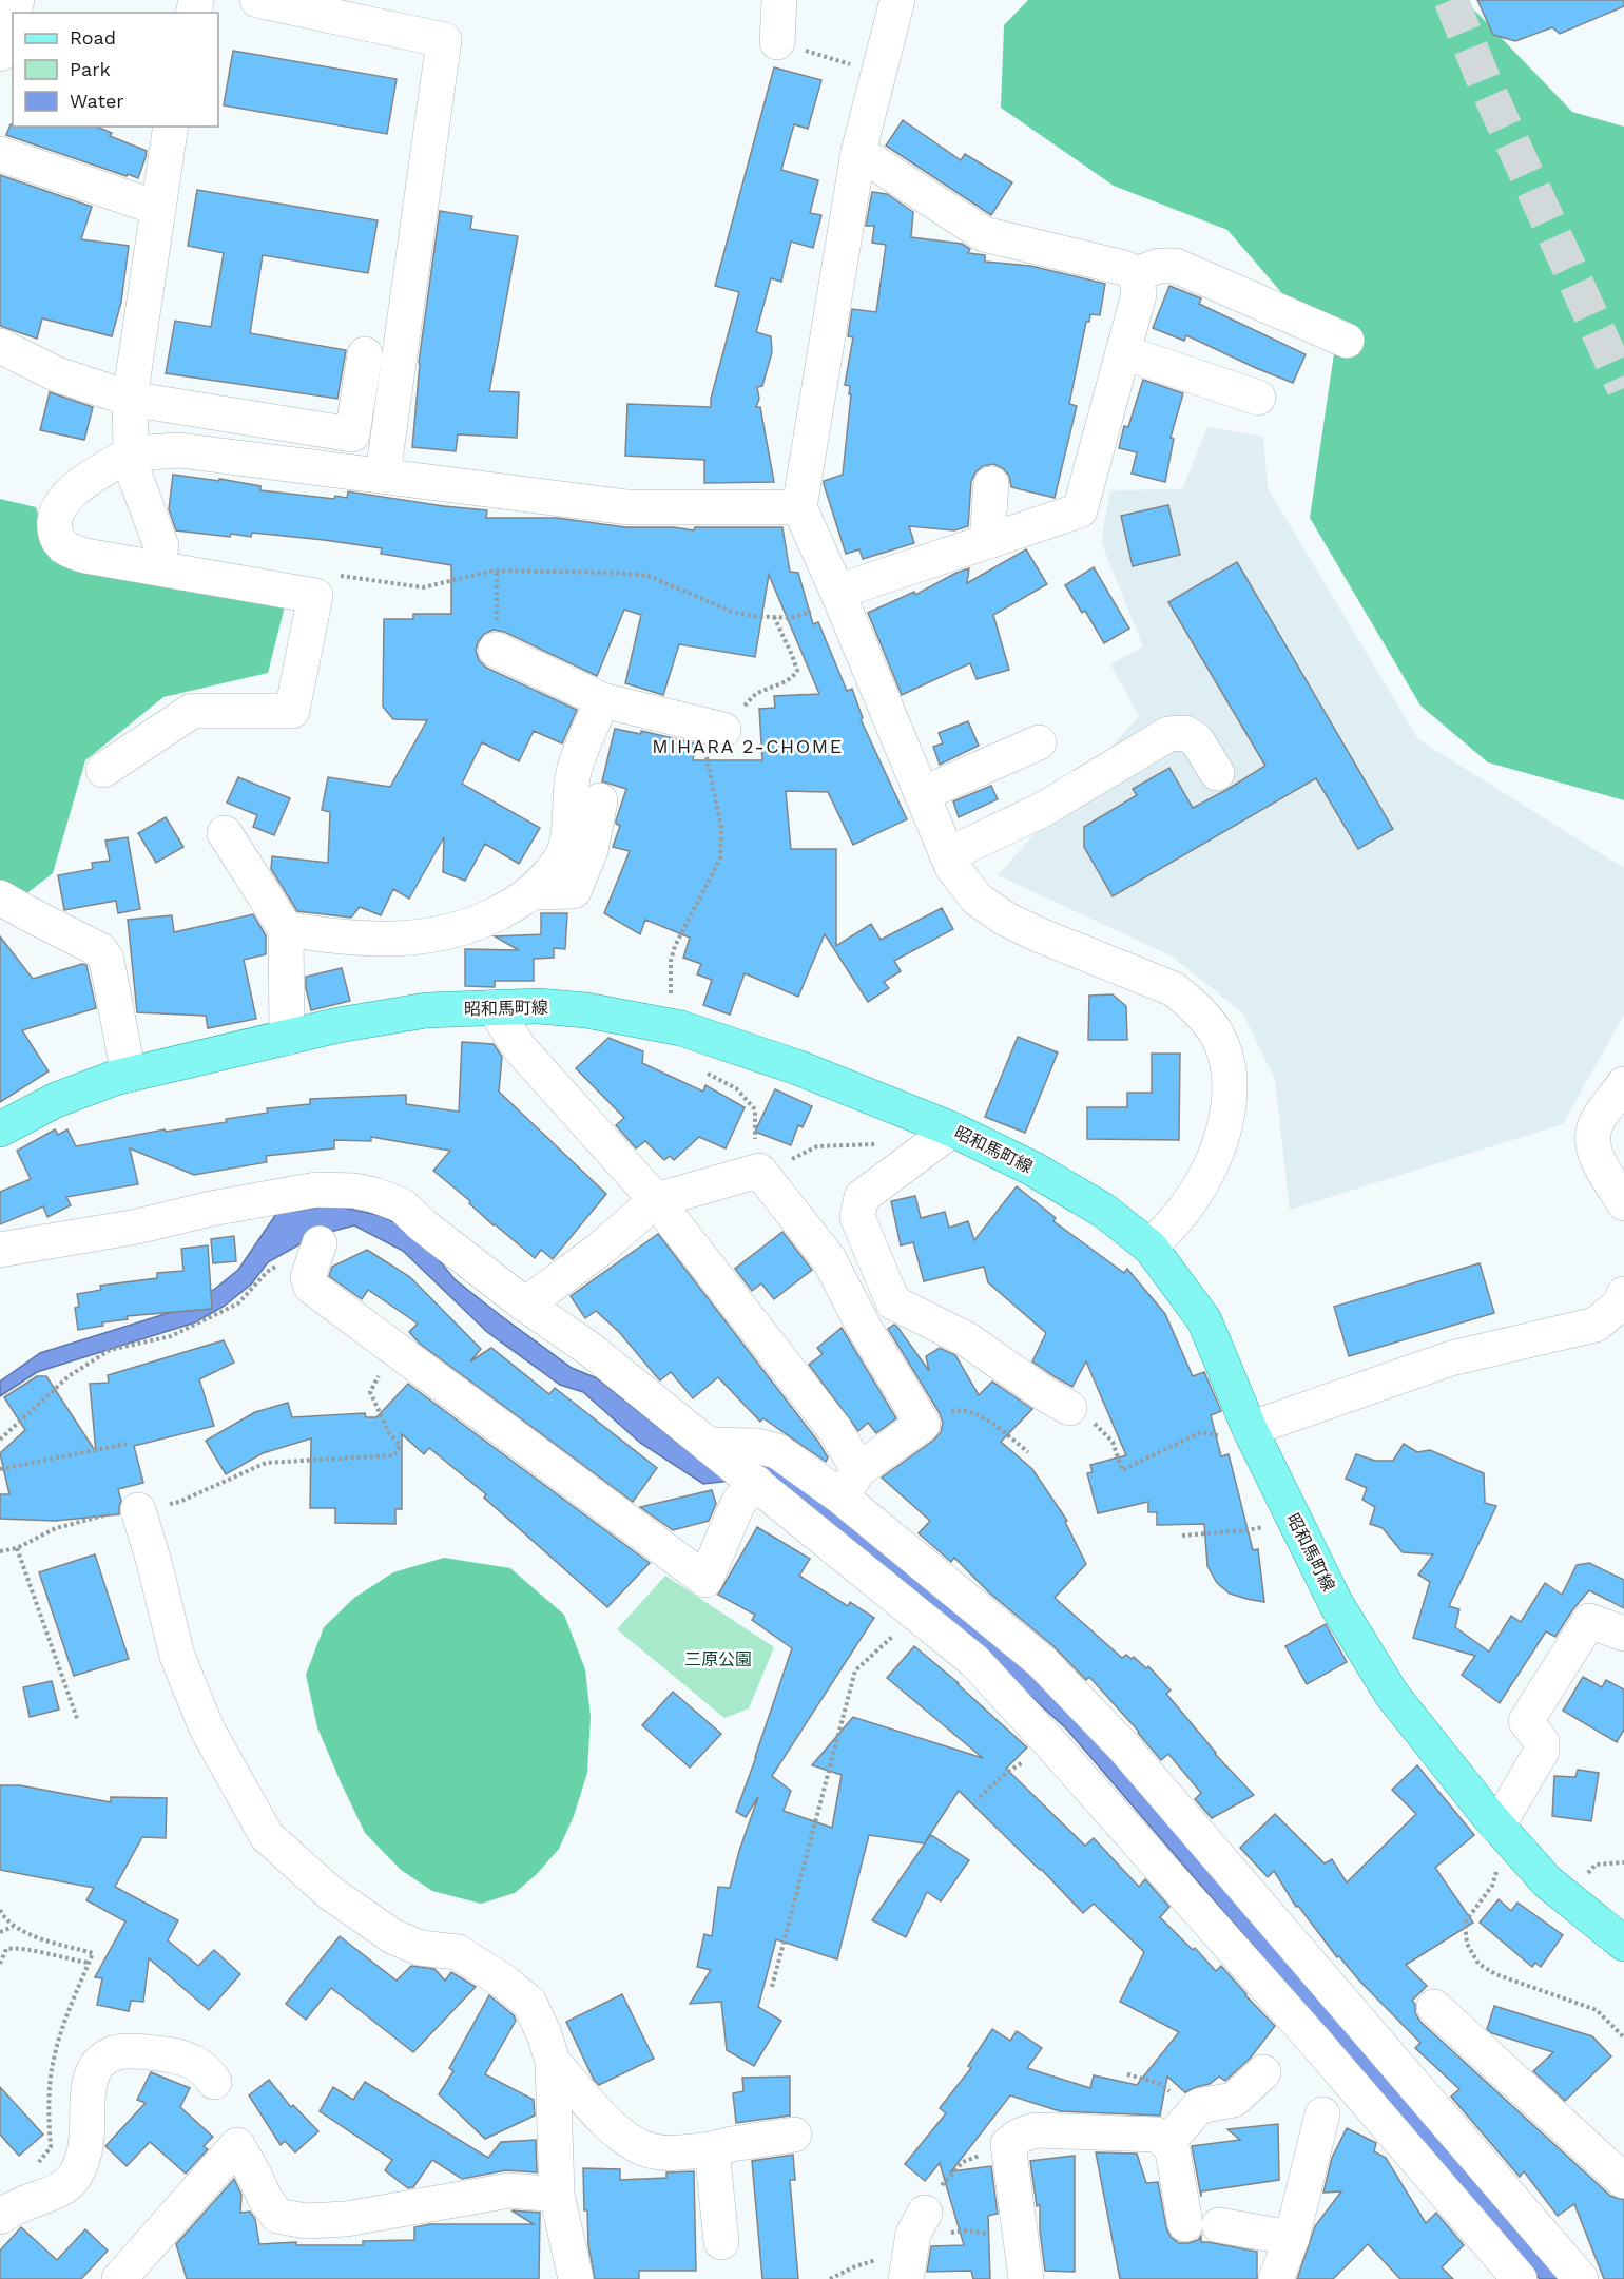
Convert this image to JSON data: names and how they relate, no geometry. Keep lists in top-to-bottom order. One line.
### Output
{"streets":{"main road":["昭和馬町線"]},"districts":["MIHARA 2-CHOME"],"parks":["三原公園"],"legend":["Road","Park","Water"]}
